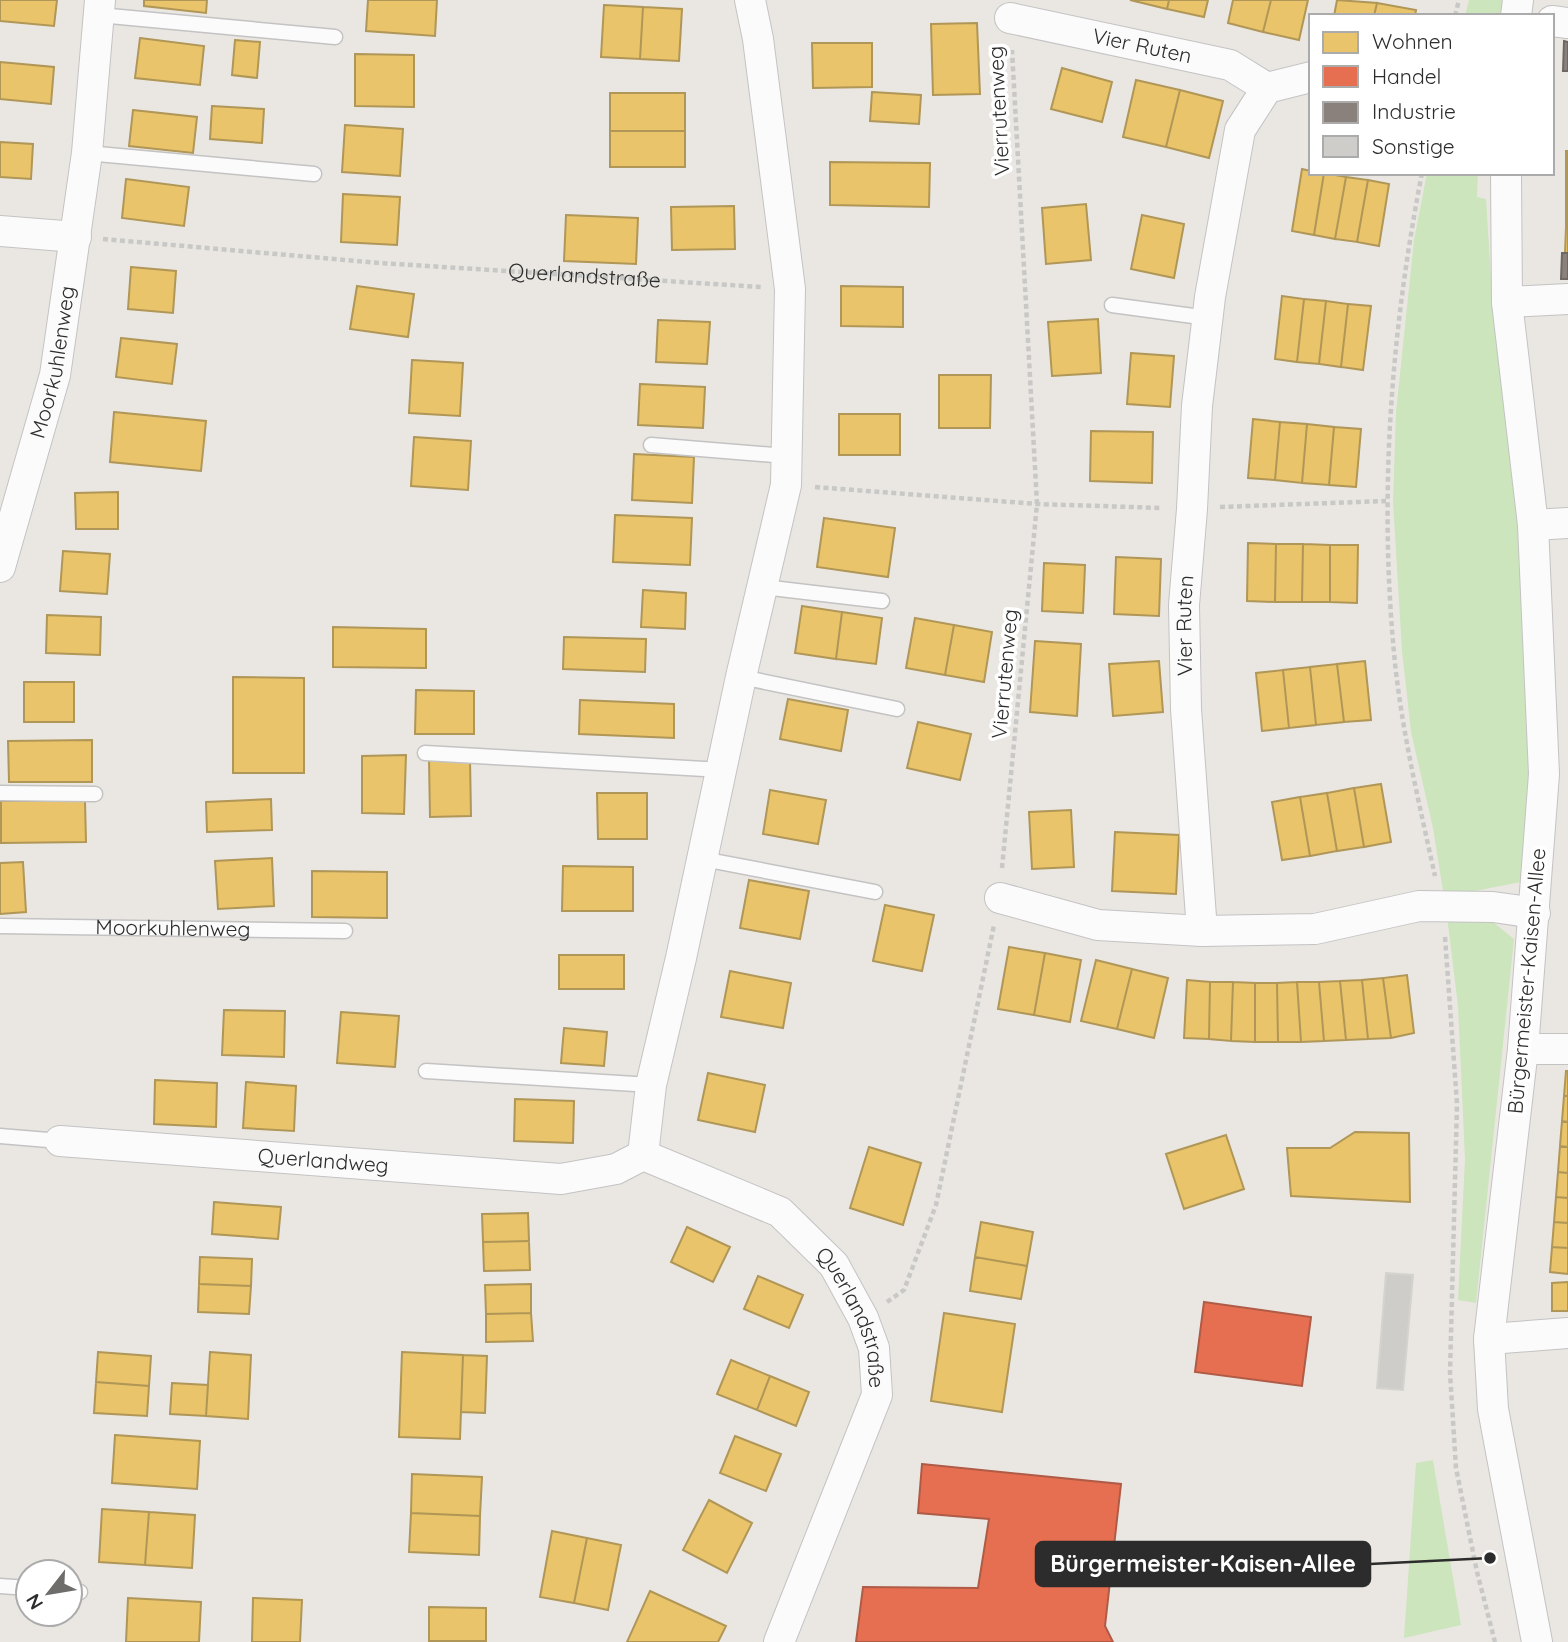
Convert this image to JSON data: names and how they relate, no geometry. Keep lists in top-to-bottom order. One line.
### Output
{"streets":{"street":["Vier Ruten","Querlandstraße","Moorkuhlenweg","Bürgermeister-Kaisen-Allee","Querlandweg"],"path":["Vierrutenweg"]},"crossings":[["Vier Ruten","Vierrutenweg"],["Vierrutenweg","Querlandstraße"],["Querlandstraße","Moorkuhlenweg"],["Querlandstraße","Querlandweg"]],"places":["Bürgermeister-Kaisen-Allee"],"legend":["Wohnen","Handel","Industrie","Sonstige"],"north":"bottom left"}
